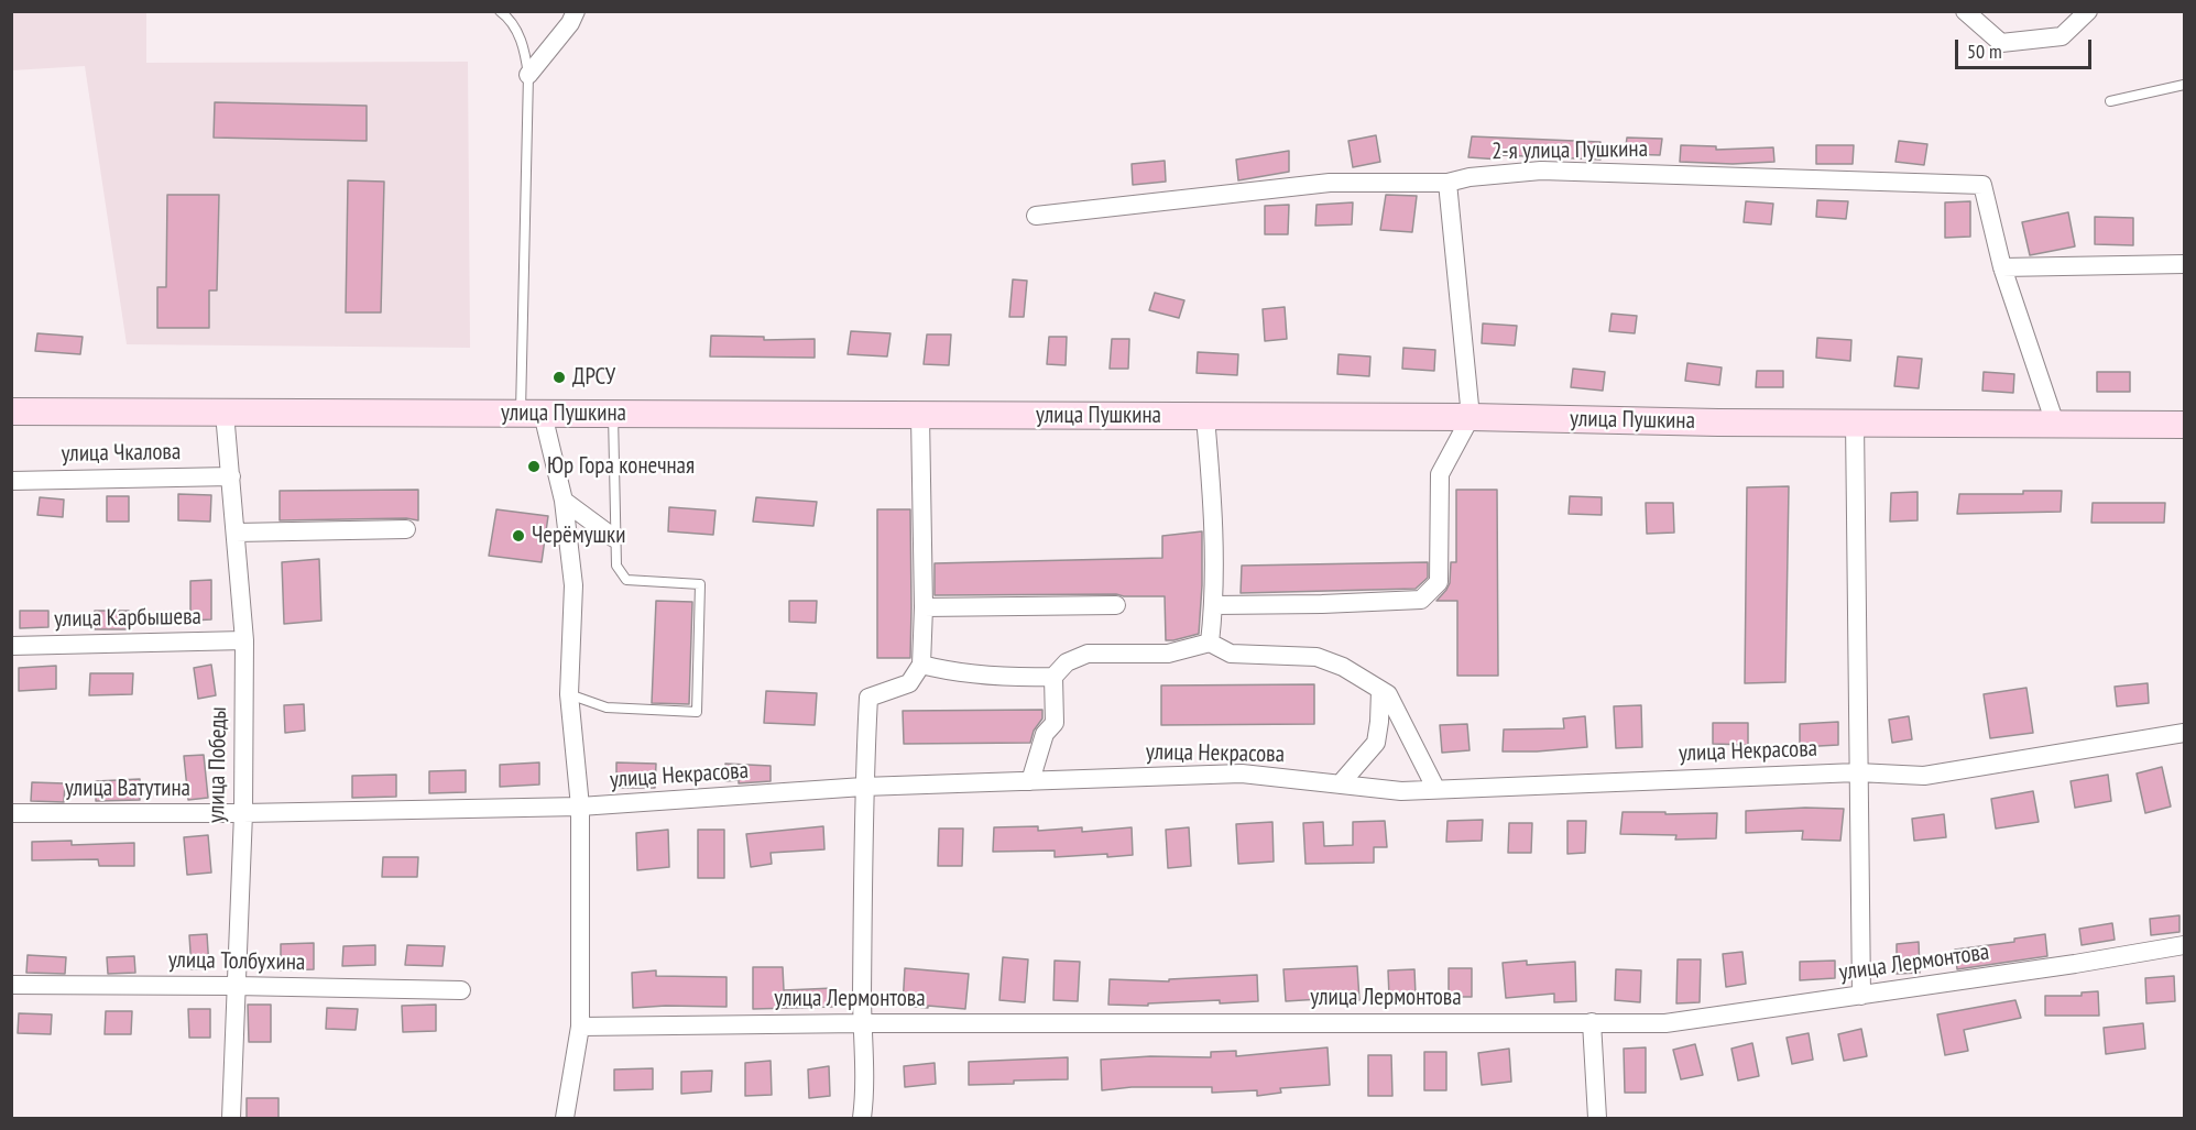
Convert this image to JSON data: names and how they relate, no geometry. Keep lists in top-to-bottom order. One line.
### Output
{"streets":{"main road":["улица Пушкина"],"street":["2-я улица Пушкина","улица Чкалова","улица Карбышева","улица Некрасова","улица Победы","улица Ватутина","улица Толбухина","улица Лермонтова"]},"crossings":[["2-я улица Пушкина","улица Пушкина"],["улица Пушкина","улица Победы"],["улица Чкалова","улица Победы"],["улица Карбышева","улица Победы"],["улица Некрасова","улица Победы"],["улица Некрасова","улица Ватутина"],["улица Победы","улица Ватутина"],["улица Победы","улица Толбухина"]],"places":["ДРСУ","Юр Гора конечная","Черёмушки"],"scale_bar":"50 m"}
